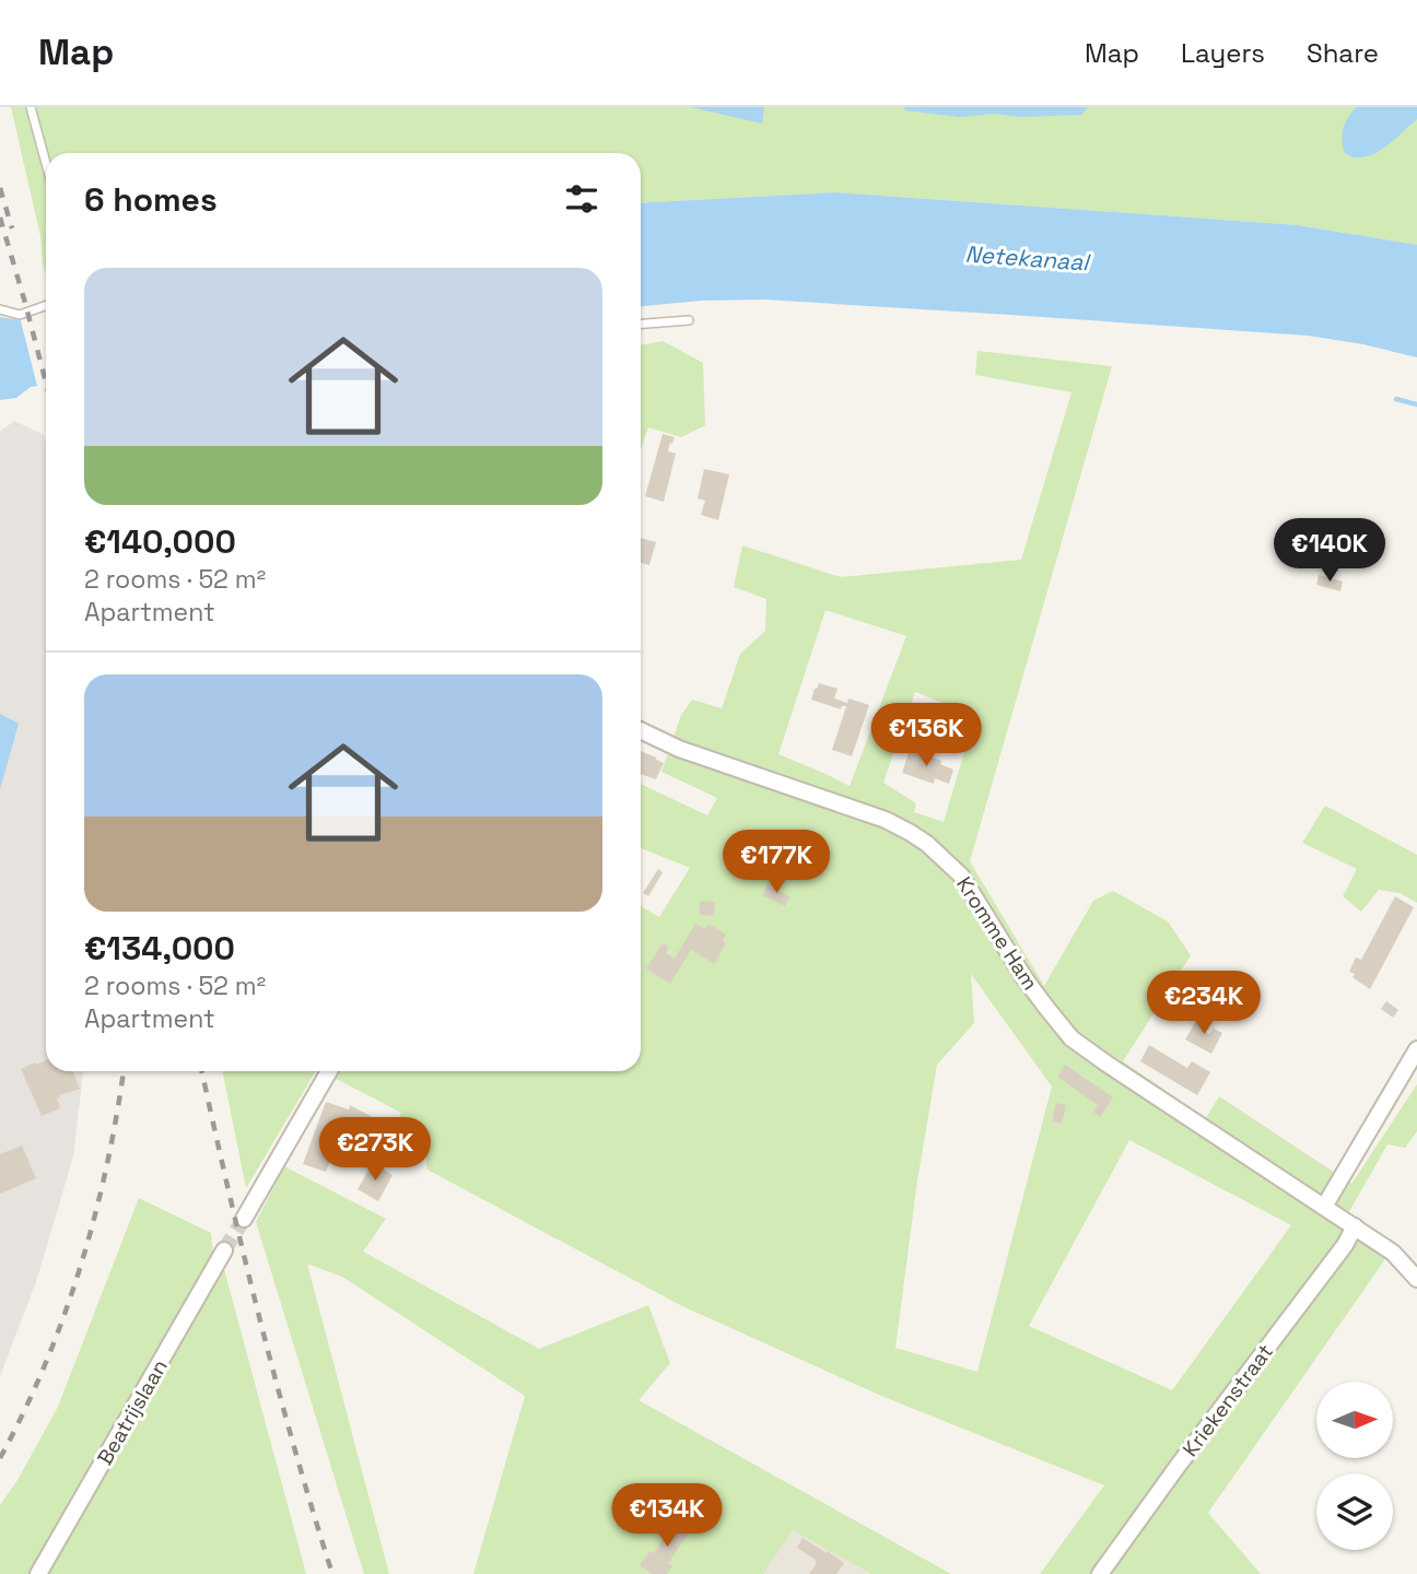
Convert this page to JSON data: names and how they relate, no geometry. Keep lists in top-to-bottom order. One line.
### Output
{"streets":{"street":["Kromme Ham","Kriekenstraat","Beatrijslaan"]},"crossings":[["Kromme Ham","Kriekenstraat"]],"water":["Netekanaal"],"north":"right","page":{"header":"Map","nav":["Map","Layers","Share"],"heading":"6 homes","list":[{"name":"€140,000","note":"2 rooms · 52 m² · Apartment"},{"name":"€134,000","note":"2 rooms · 52 m² · Apartment"}],"price":["€140K","€136K","€177K","€234K","€273K","€134K"]}}
